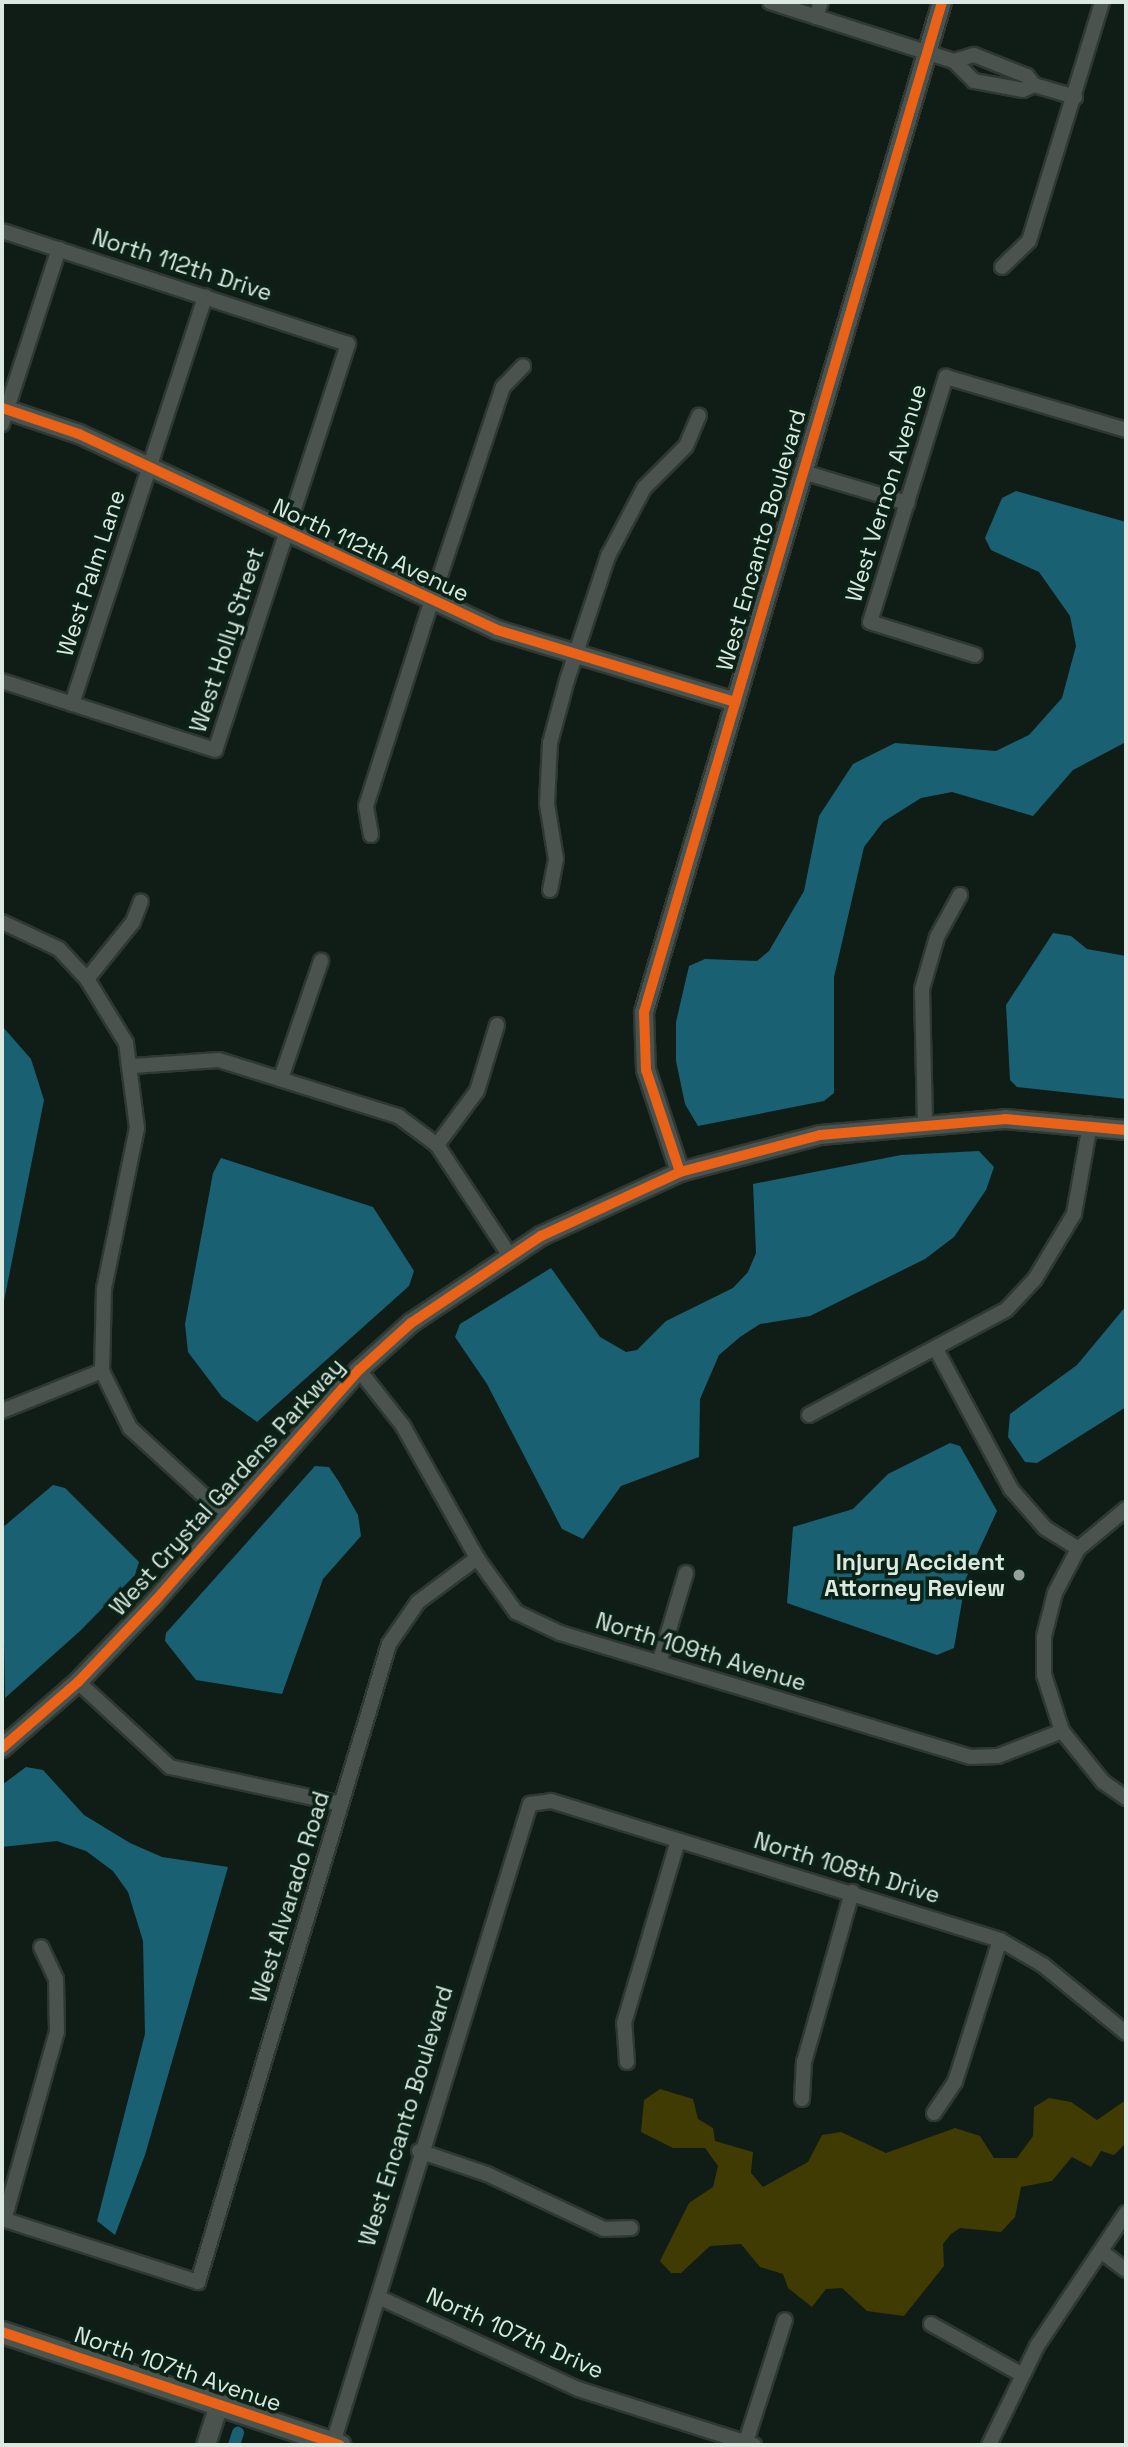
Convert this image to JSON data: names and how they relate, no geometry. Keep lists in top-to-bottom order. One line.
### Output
{"streets":{"main road":["North 107th Avenue"],"street":["North 112th Drive","West Vernon Avenue","West Encanto Boulevard","North 112th Avenue","West Palm Lane","West Holly Street","West Crystal Gardens Parkway","North 109th Avenue","North 108th Drive","West Alvarado Road","North 107th Drive"]},"crossings":[["North 112th Drive","West Palm Lane"],["North 112th Drive","West Holly Street"],["West Encanto Boulevard","North 112th Avenue"],["West Encanto Boulevard","West Crystal Gardens Parkway"],["West Encanto Boulevard","North 108th Drive"],["West Encanto Boulevard","North 107th Drive"],["West Encanto Boulevard","North 107th Avenue"],["North 112th Avenue","West Palm Lane"],["North 112th Avenue","West Holly Street"],["West Palm Lane","West Holly Street"],["West Crystal Gardens Parkway","North 109th Avenue"],["North 109th Avenue","West Alvarado Road"]],"places":["Injury Accident Attorney Review"]}
